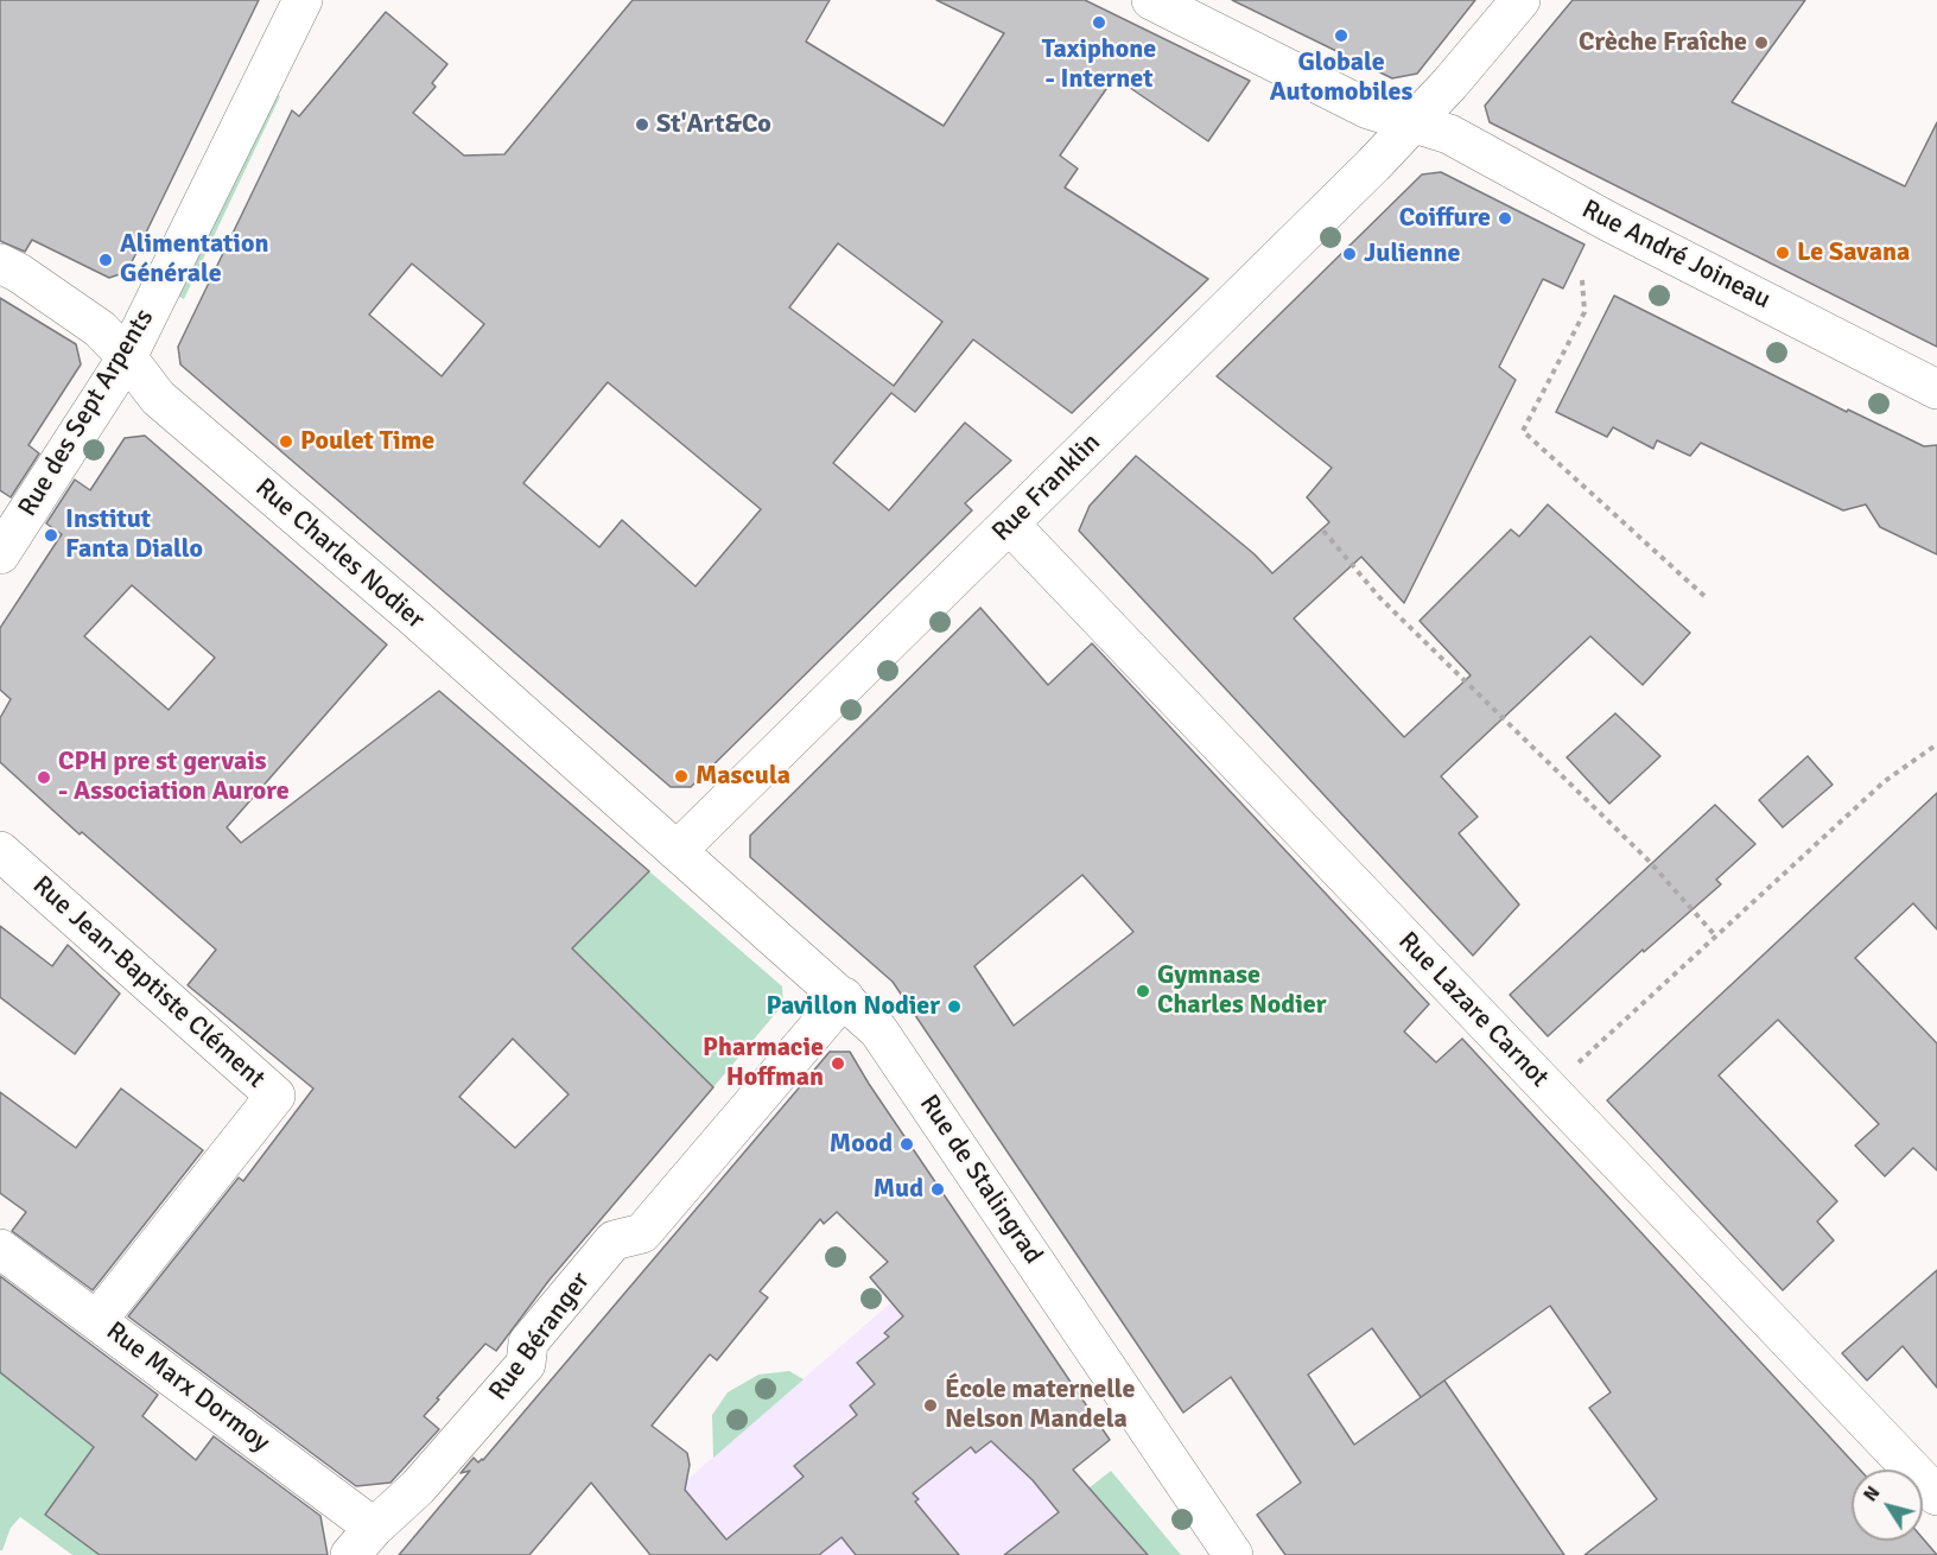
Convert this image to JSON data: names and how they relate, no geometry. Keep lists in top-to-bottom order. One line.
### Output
{"streets":{"street":["Rue André Joineau","Rue des Sept Arpents","Rue Franklin","Rue Charles Nodier","Rue Jean-Baptiste Clément","Rue Lazare Carnot","Rue de Stalingrad","Rue Béranger","Rue Marx Dormoy"]},"crossings":[["Rue André Joineau","Rue Franklin"],["Rue des Sept Arpents","Rue Charles Nodier"],["Rue Franklin","Rue Charles Nodier"],["Rue Franklin","Rue Lazare Carnot"],["Rue Franklin","Rue de Stalingrad"],["Rue Charles Nodier","Rue de Stalingrad"],["Rue Jean-Baptiste Clément","Rue Marx Dormoy"],["Rue de Stalingrad","Rue Béranger"],["Rue Béranger","Rue Marx Dormoy"]],"places":["Taxiphone - Internet","Globale Automobiles","Crèche Fraîche","St'Art&Co","Coiffure","Le Savana","Julienne","Alimentation Générale","Poulet Time","Institut Fanta Diallo","Mascula","CPH pre st gervais - Association Aurore","Gymnase Charles Nodier","Pavillon Nodier","Pharmacie Hoffman","Mood","Mud","École maternelle Nelson Mandela"],"north":"top left"}
